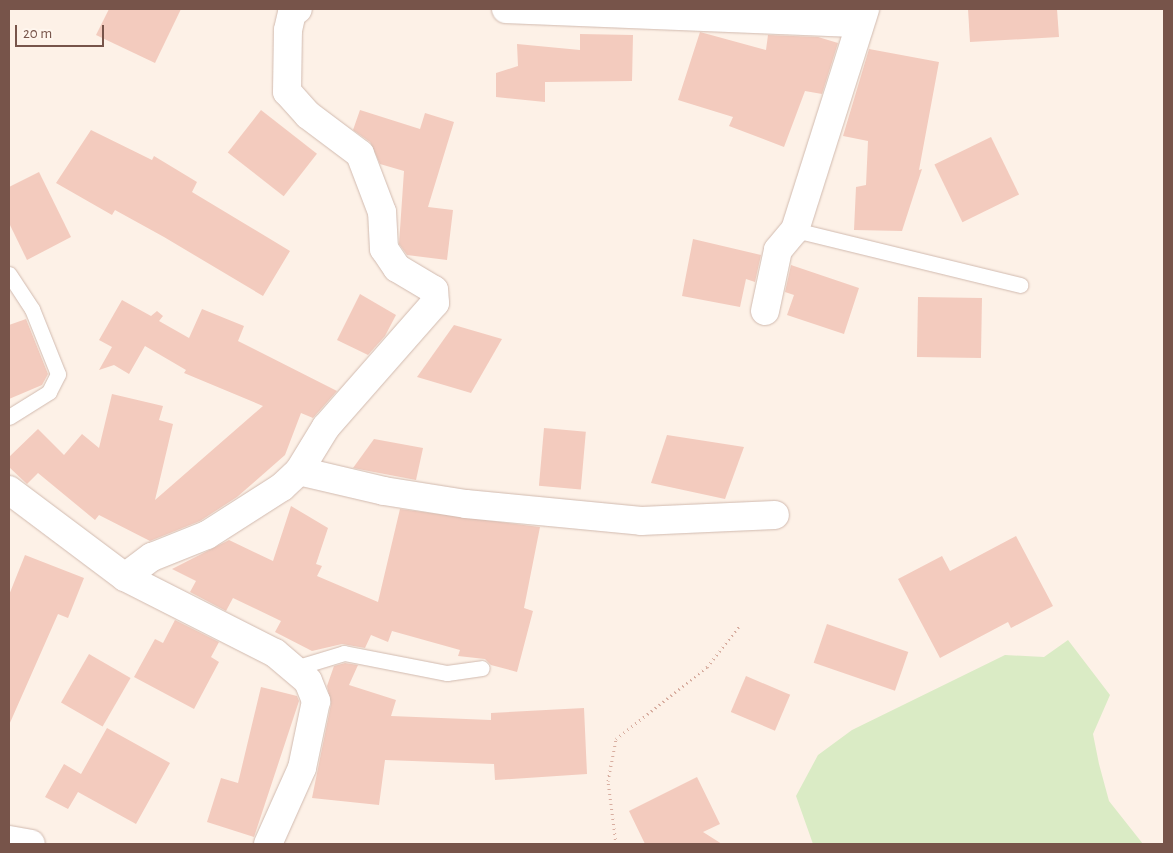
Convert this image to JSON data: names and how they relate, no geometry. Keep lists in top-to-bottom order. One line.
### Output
{"scale_bar":"20 m"}
